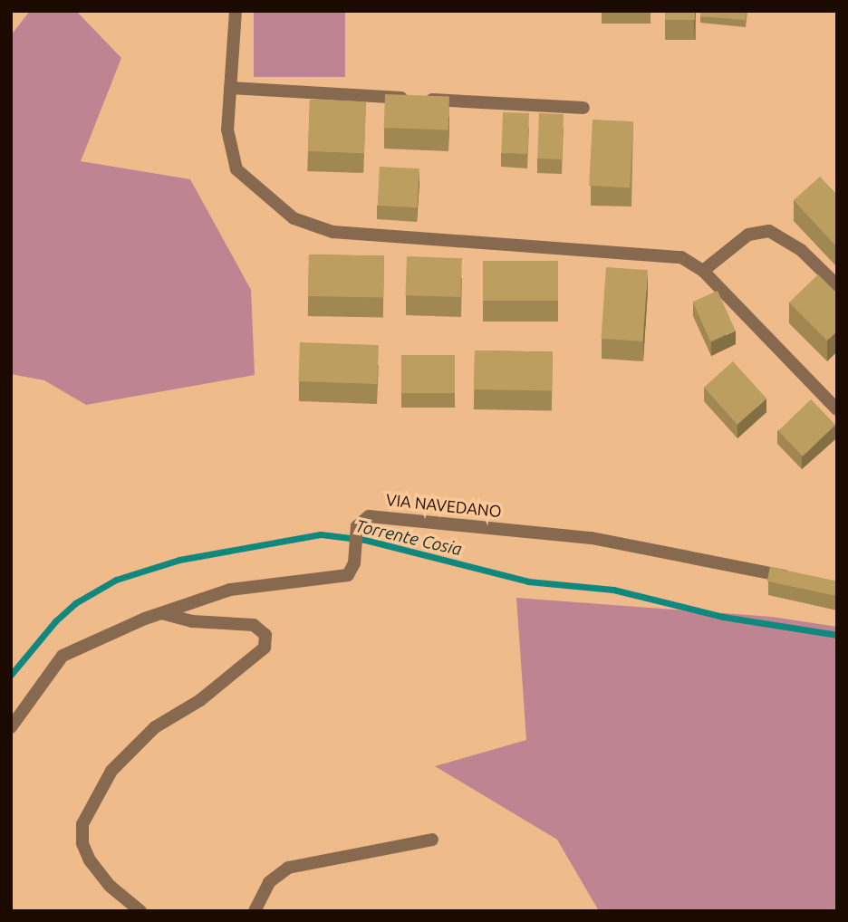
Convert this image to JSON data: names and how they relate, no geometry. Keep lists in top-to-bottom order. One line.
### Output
{"streets":{"street":["VIA NAVEDANO"]},"water":["Torrente Cosia"]}
